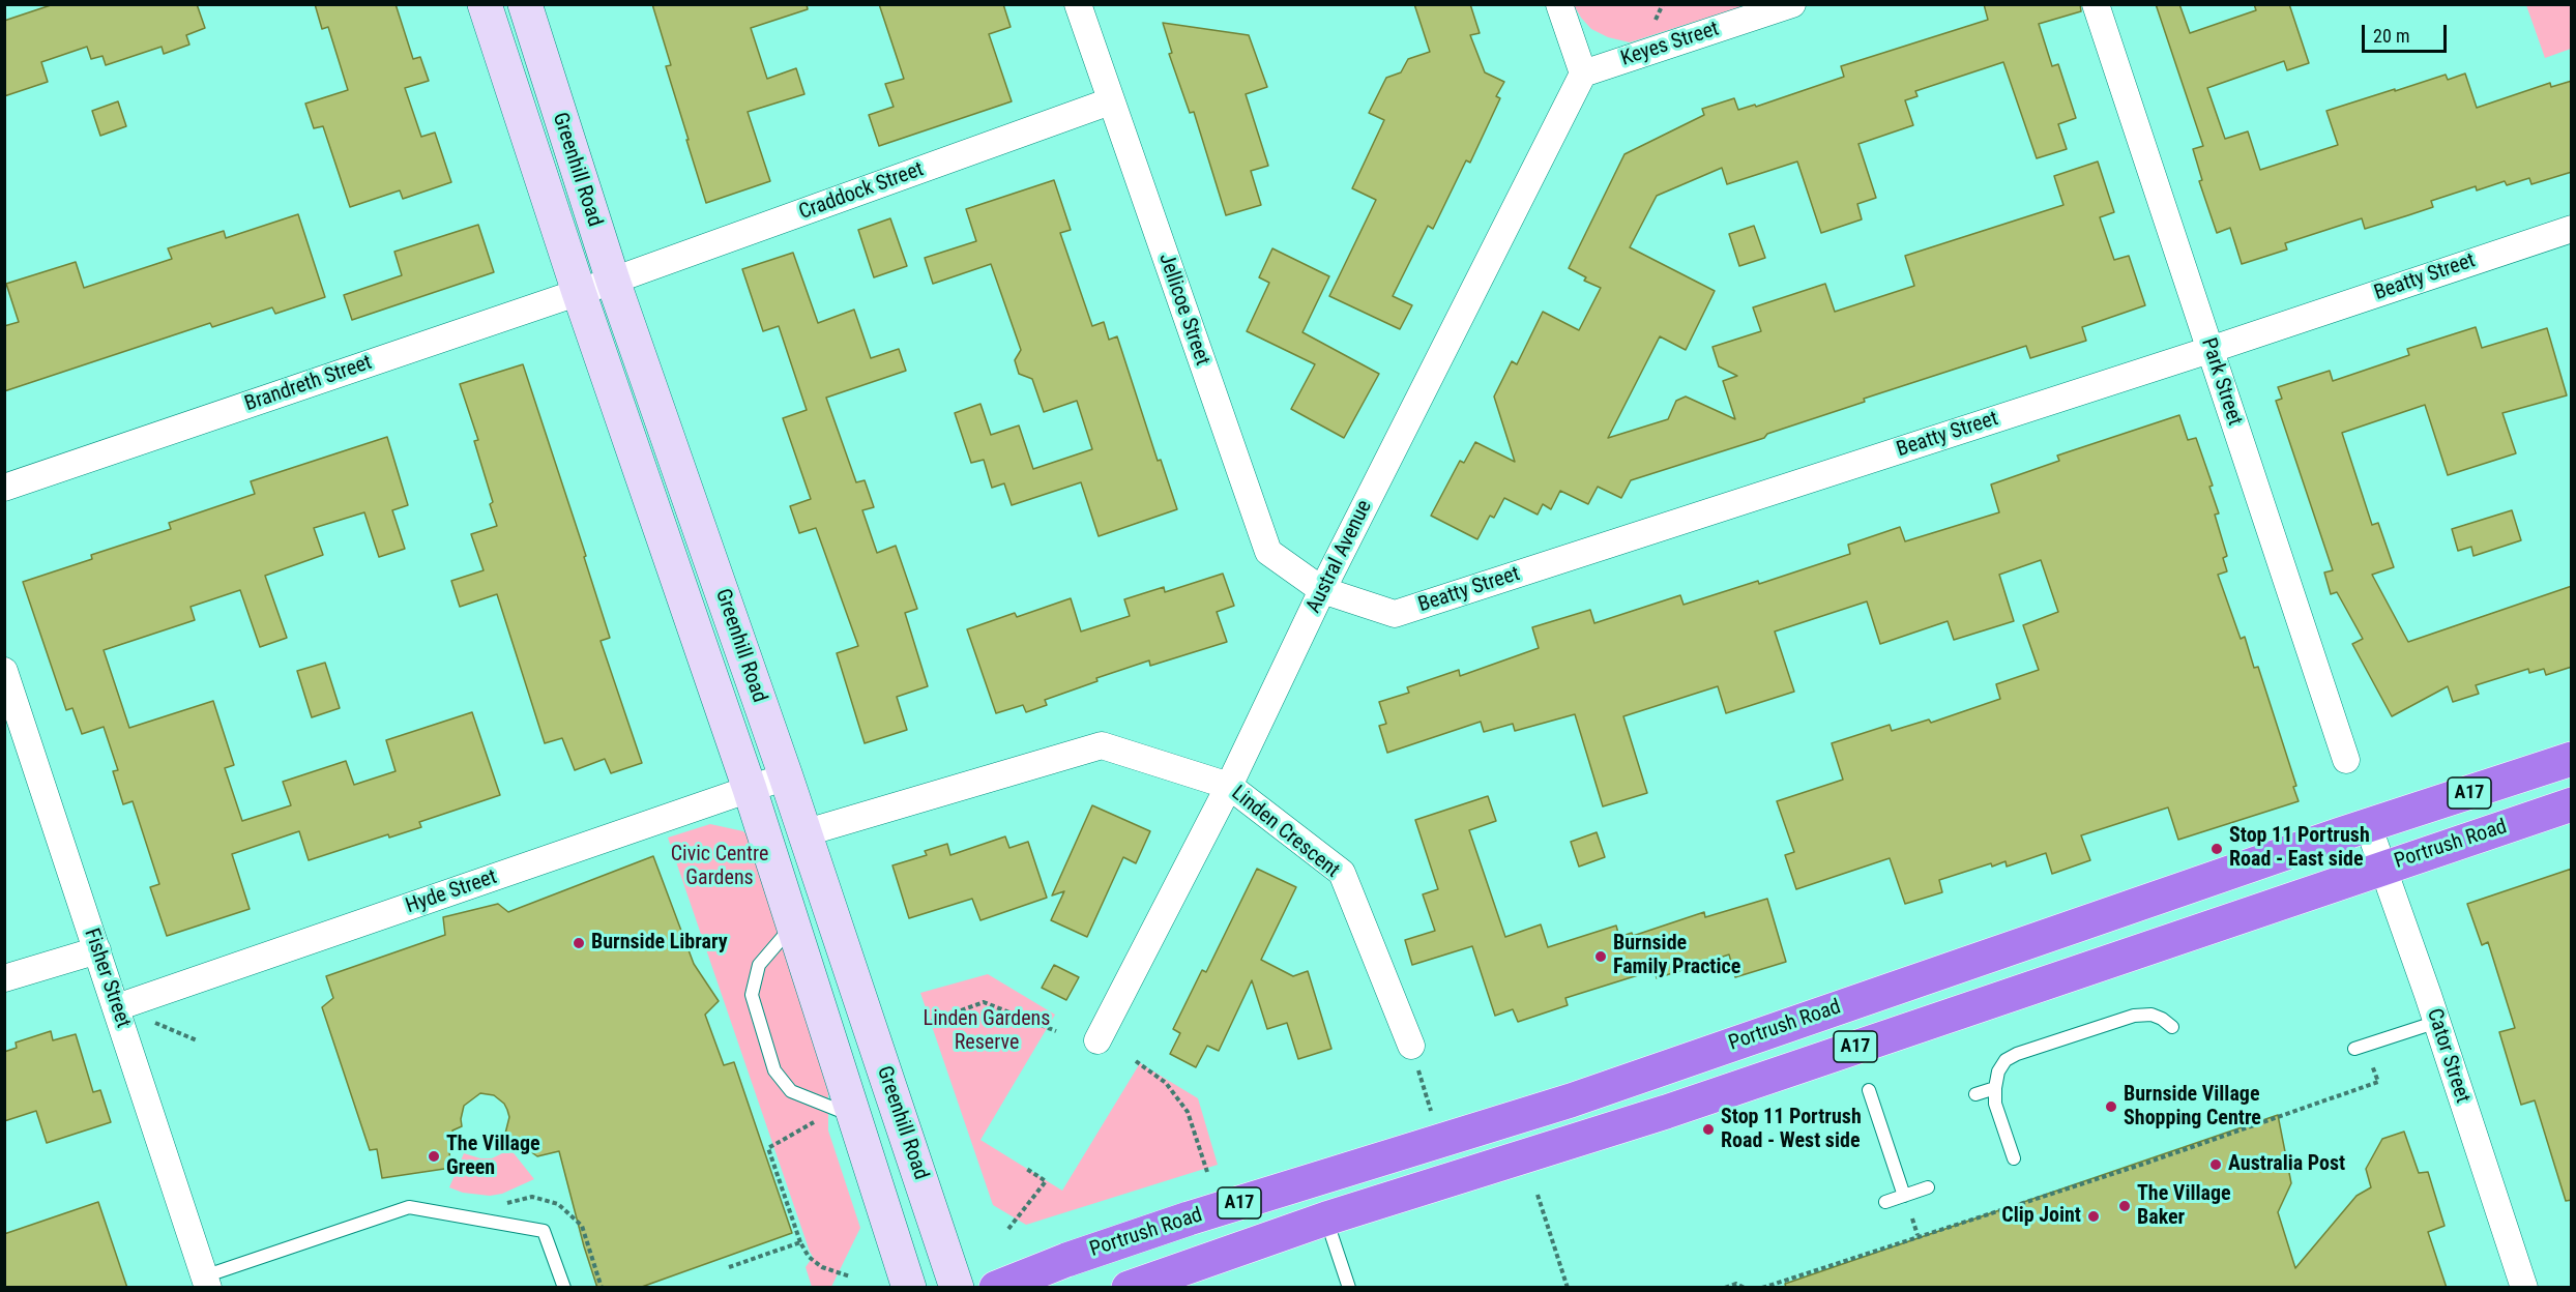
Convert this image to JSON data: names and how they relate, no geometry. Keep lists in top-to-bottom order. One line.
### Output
{"streets":{"highway":["A17","Portrush Road"],"main road":["Greenhill Road"],"street":["Keyes Street","Craddock Street","Beatty Street","Jellicoe Street","Park Street","Brandreth Street","Austral Avenue","Linden Crescent","Hyde Street","Fisher Street","Cator Street"]},"crossings":[["Keyes Street","Austral Avenue"],["Greenhill Road","Craddock Street"],["Greenhill Road","Brandreth Street"],["Greenhill Road","Linden Crescent"],["Greenhill Road","Hyde Street"],["Craddock Street","Jellicoe Street"],["Craddock Street","Brandreth Street"],["Beatty Street","Jellicoe Street"],["Beatty Street","Park Street"],["Beatty Street","Austral Avenue"],["Jellicoe Street","Austral Avenue"],["Austral Avenue","Linden Crescent"],["Portrush Road","Cator Street"],["Hyde Street","Fisher Street"]],"parks":["Civic Centre Gardens","Linden Gardens Reserve"],"places":["Stop 11 Portrush Road - East side","Burnside Library","Burnside Family Practice","Burnside Village Shopping Centre","Stop 11 Portrush Road - West side","The Village Green","Australia Post","The Village Baker","Clip Joint"],"scale_bar":"20 m"}
